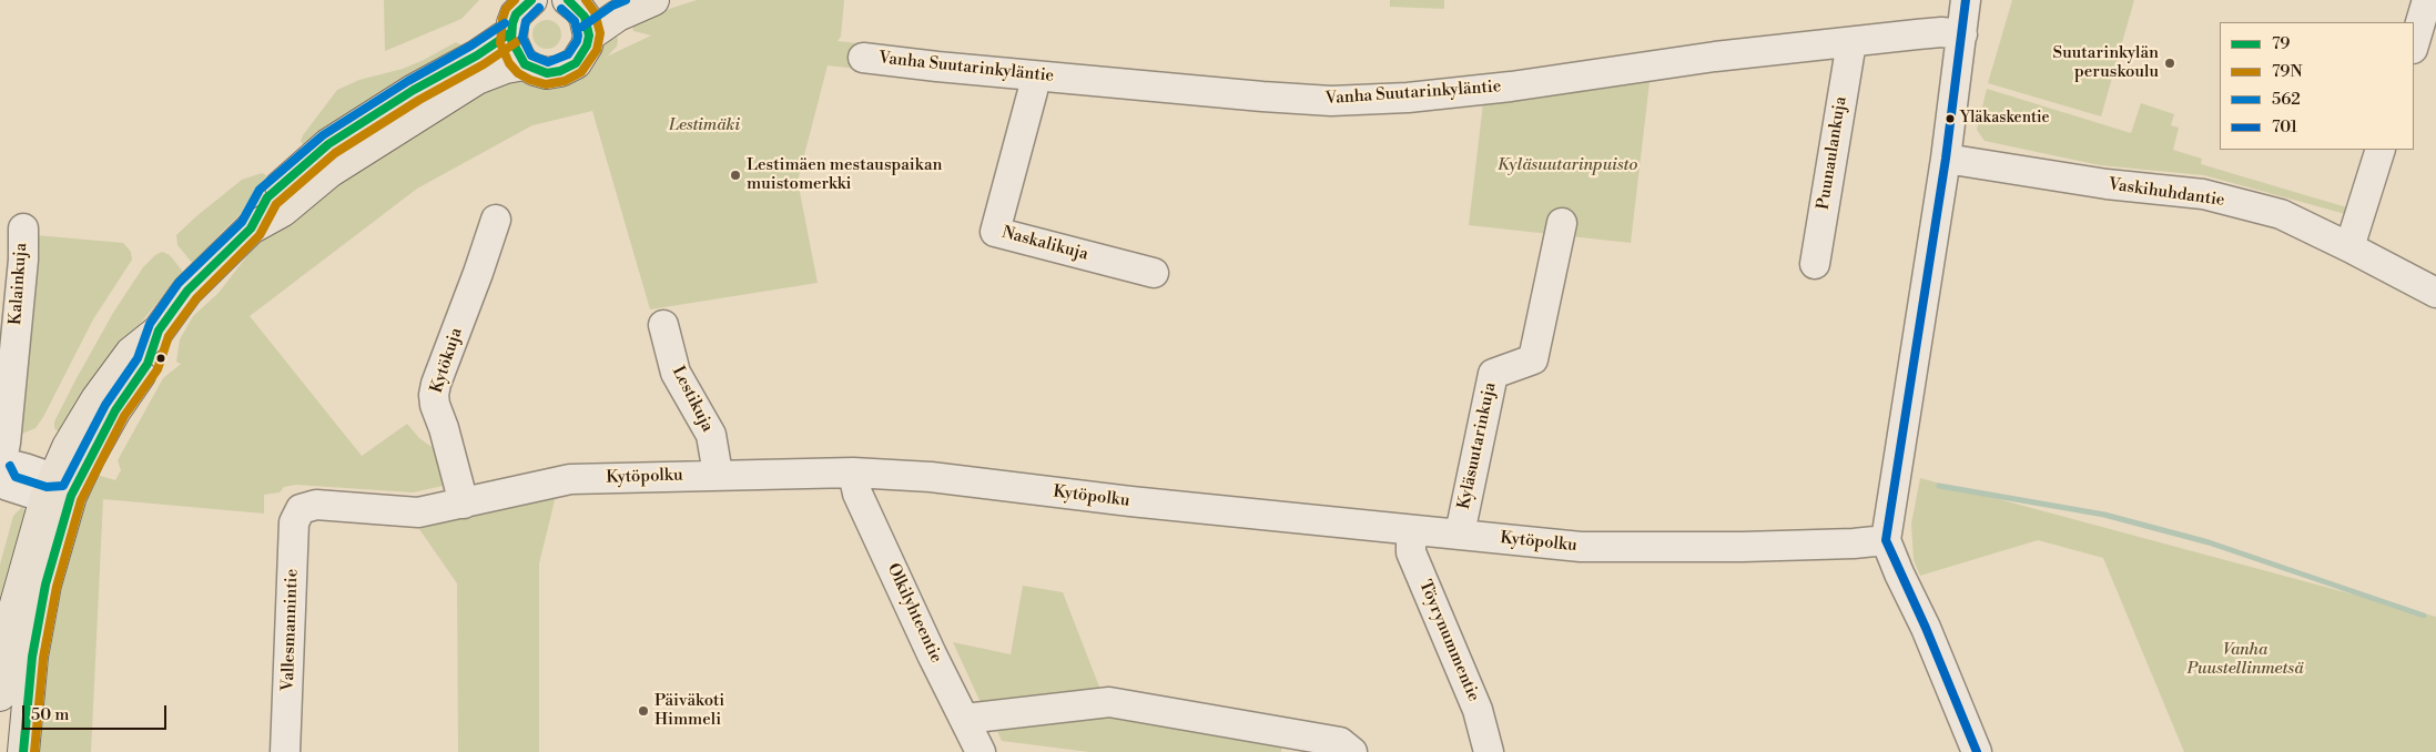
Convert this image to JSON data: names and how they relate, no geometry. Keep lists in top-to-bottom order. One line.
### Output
{"streets":{"street":["Vanha Suutarinkyläntie","Puunaulankuja","Vaskihuhdantie","Naskalikuja","Kalainkuja","Kytökuja","Lestikuja","Kyläsuutarinkuja","Kytöpolku","Olkilyhteentie","Vallesmannintie","Töyrynummentie"]},"crossings":[["Vanha Suutarinkyläntie","Puunaulankuja"],["Vanha Suutarinkyläntie","Naskalikuja"],["Kytökuja","Kytöpolku"],["Lestikuja","Kytöpolku"],["Kyläsuutarinkuja","Kytöpolku"],["Kytöpolku","Olkilyhteentie"],["Kytöpolku","Vallesmannintie"],["Kytöpolku","Töyrynummentie"]],"parks":["Lestimäki","Kyläsuutarinpuisto","Vanha Puustellinmetsä"],"places":["Suutarinkylän peruskoulu","Yläkaskentie","Lestimäen mestauspaikan muistomerkki","Päiväkoti Himmeli"],"lines":["transit line 79","transit line 79N","transit line 562","transit line 701"],"legend":["79","79N","562","701"],"scale_bar":"50 m"}
